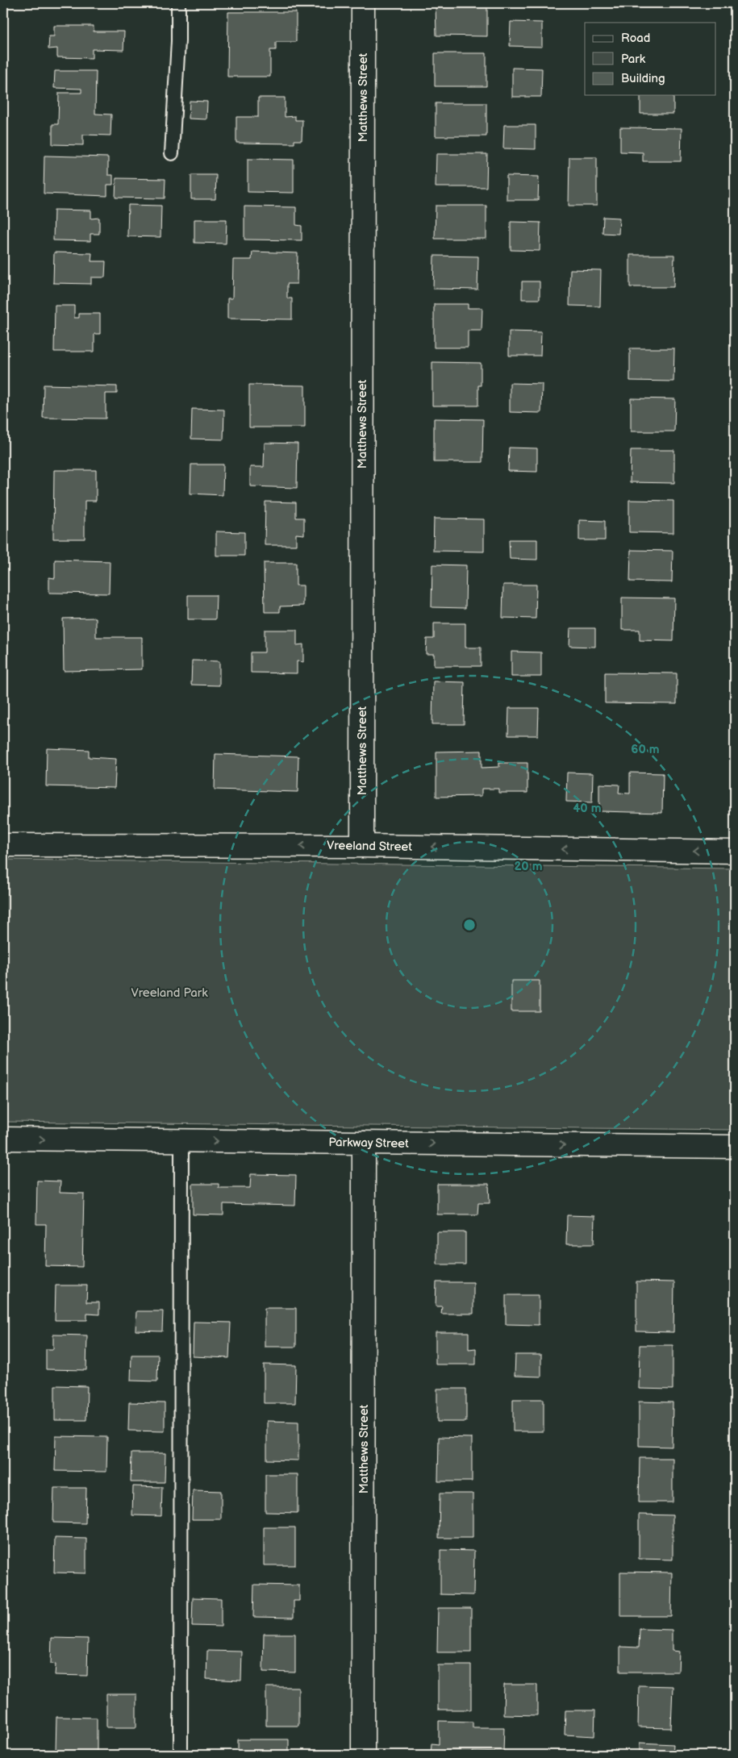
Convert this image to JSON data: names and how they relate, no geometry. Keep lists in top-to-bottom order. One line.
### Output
{"streets":{"street":["Matthews Street","Vreeland Street","Parkway Street"]},"crossings":[["Matthews Street","Vreeland Street"],["Matthews Street","Parkway Street"]],"one_way":["Vreeland Street","Parkway Street"],"parks":["Vreeland Park"],"legend":["Road","Park","Building"],"rings":["60 m","40 m","20 m"]}
